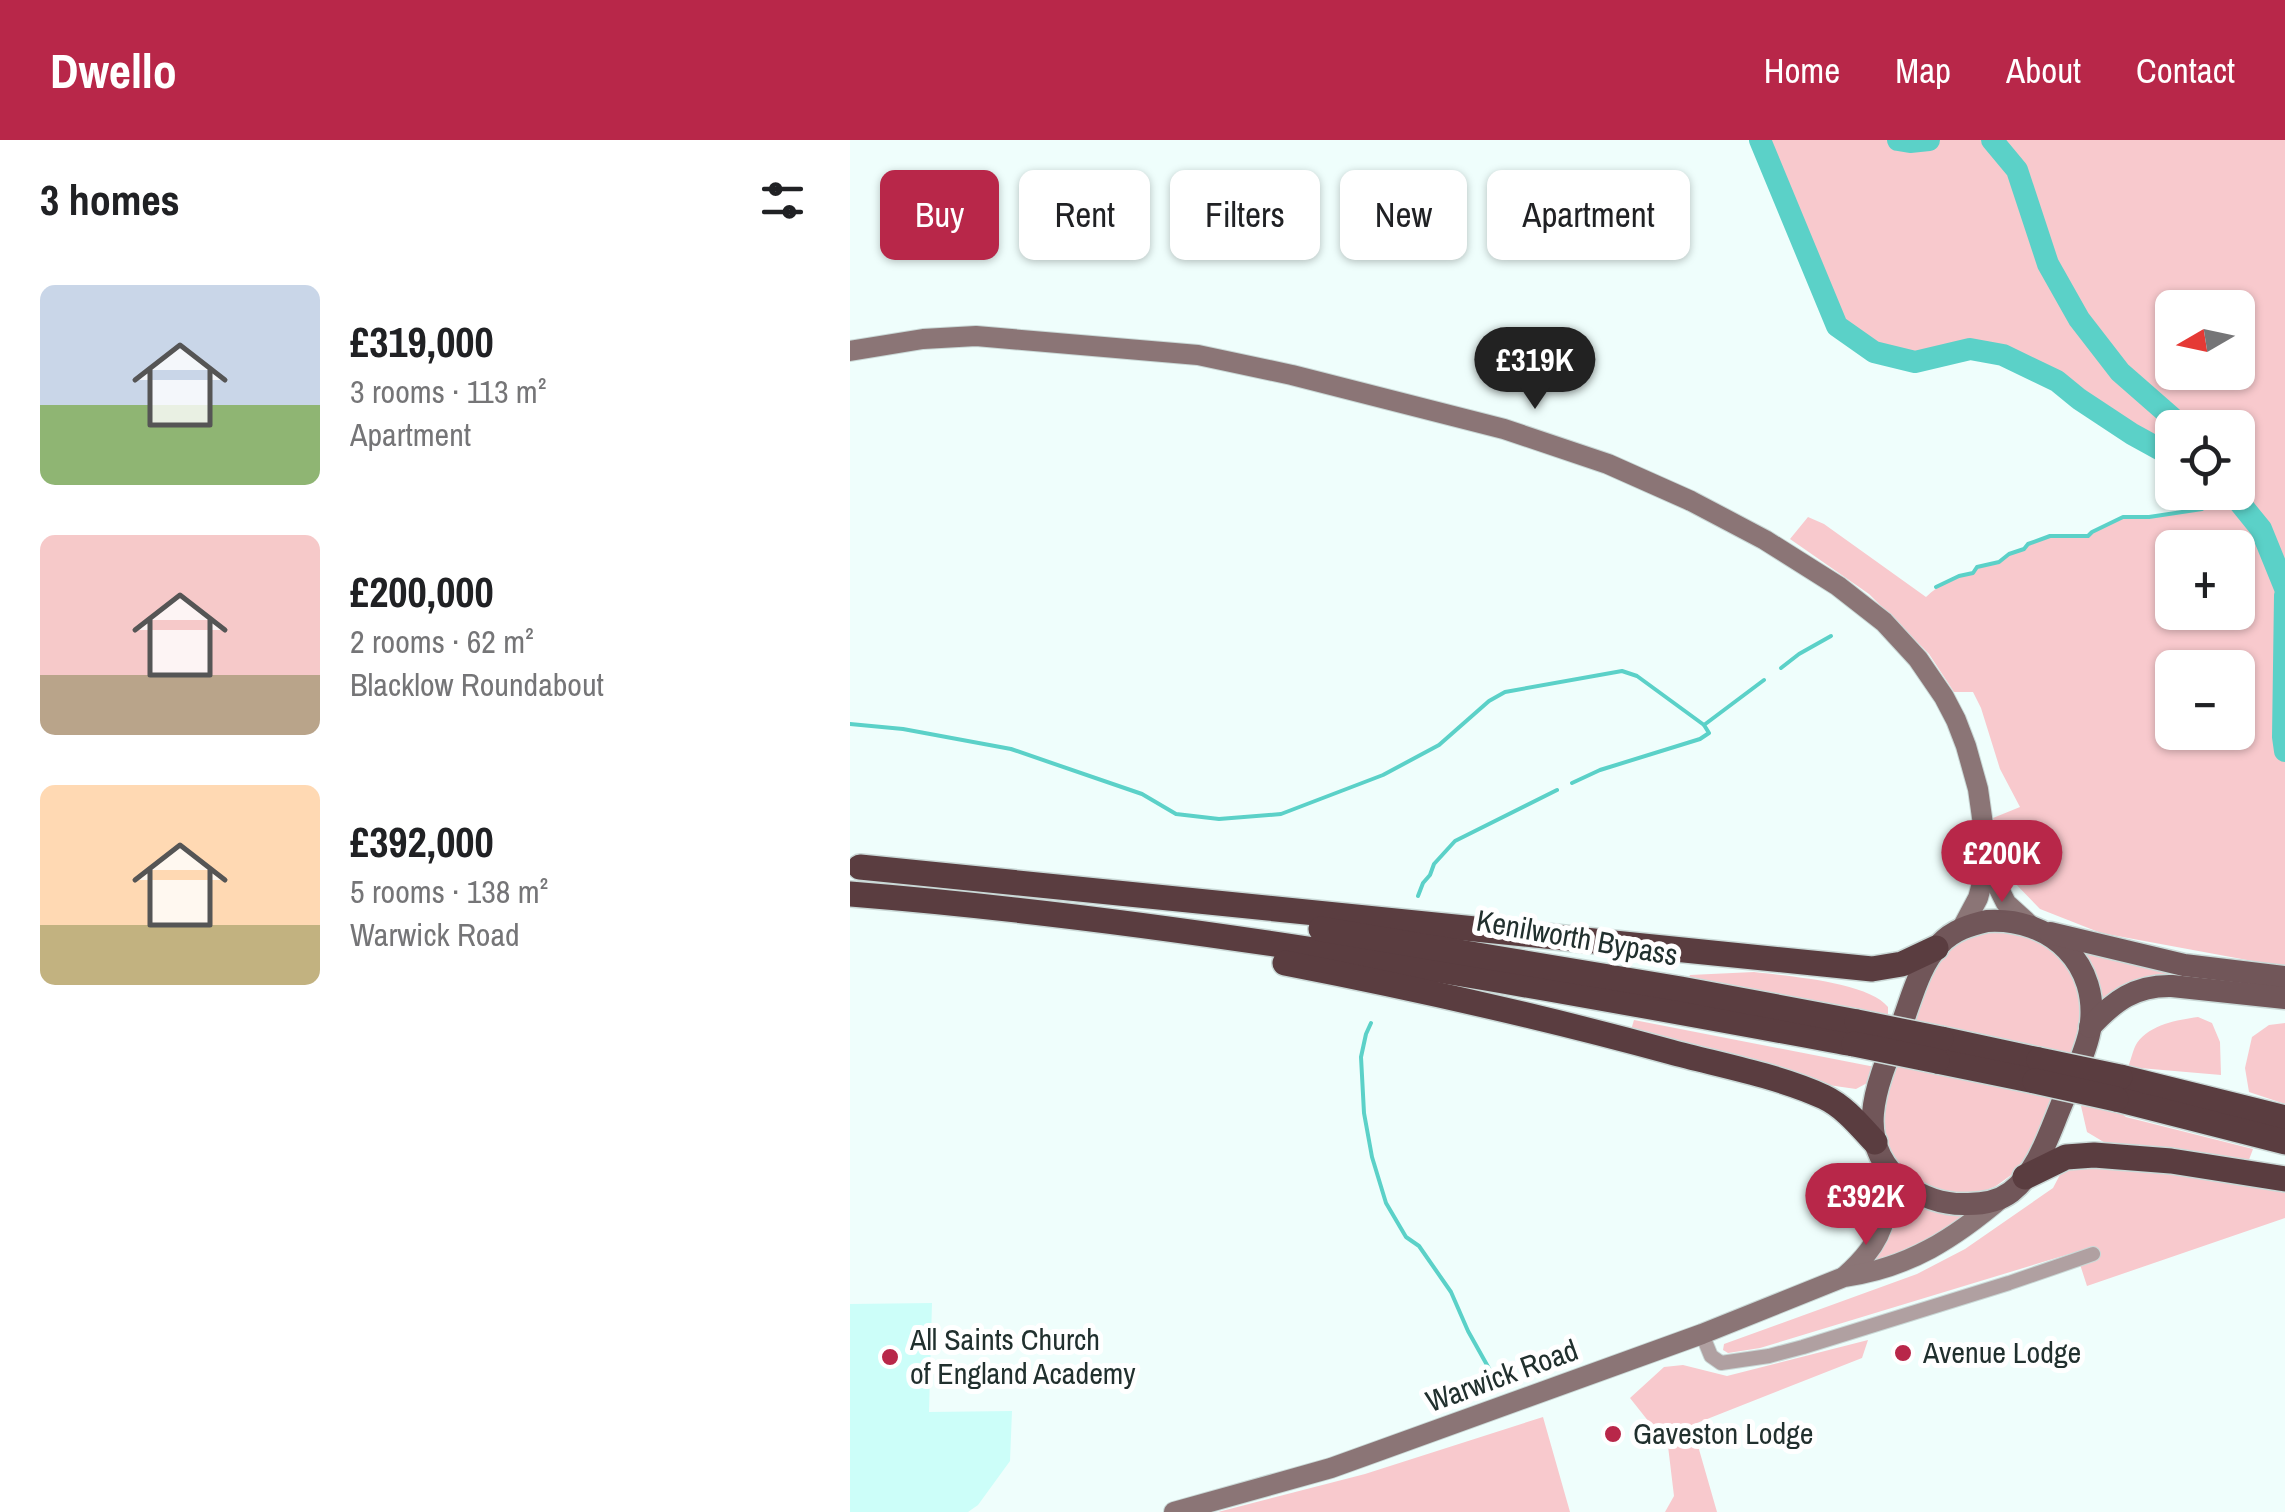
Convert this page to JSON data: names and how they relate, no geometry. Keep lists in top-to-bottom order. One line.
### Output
{"streets":{"highway":["Kenilworth Bypass"],"main road":["Warwick Road"]},"places":["Avenue Lodge","All Saints Church of England Academy","Gaveston Lodge"],"north":"left","page":{"header":"Dwello","nav":["Home","Map","About","Contact"],"heading":"3 homes","chip":["Buy","Rent","Filters","New","Apartment"],"list":[{"name":"£319,000","note":"3 rooms · 113 m² · Apartment"},{"name":"£200,000","note":"2 rooms · 62 m² · Blacklow Roundabout"},{"name":"£392,000","note":"5 rooms · 138 m² · Warwick Road"}],"map_buttons":["+","−"],"price":["£319K","£200K","£392K"]}}
